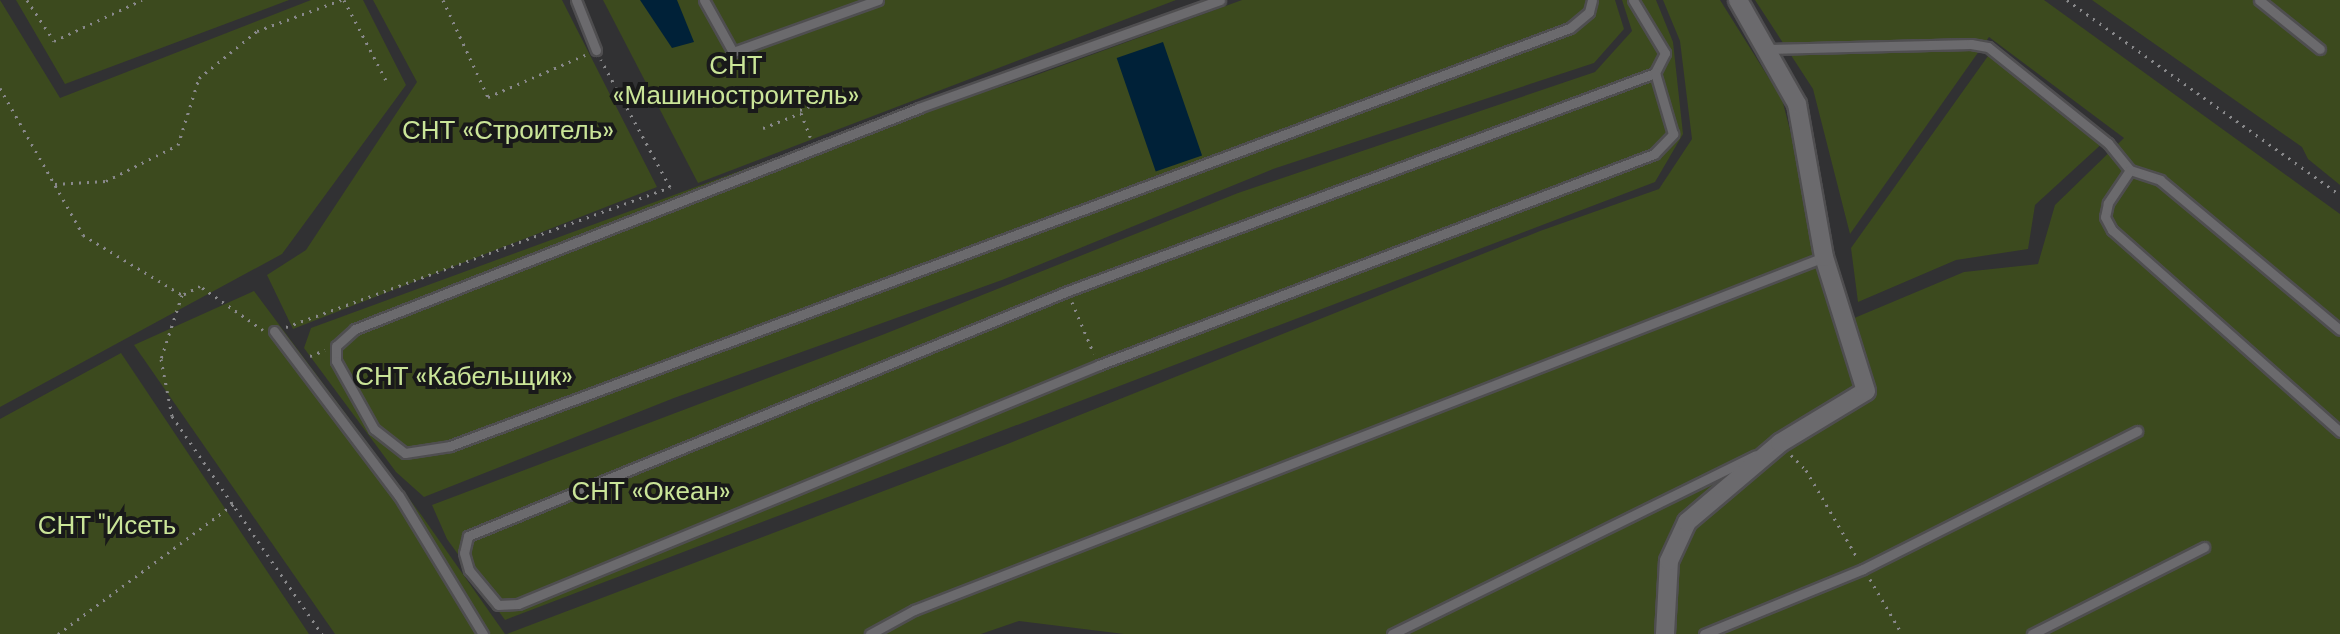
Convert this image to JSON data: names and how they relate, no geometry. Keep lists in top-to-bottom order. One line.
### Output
{"parks":["СНТ «Машиностроитель»","СНТ «Строитель»","СНТ «Кабельщик»","СНТ «Океан»","СНТ \"Исеть"]}
